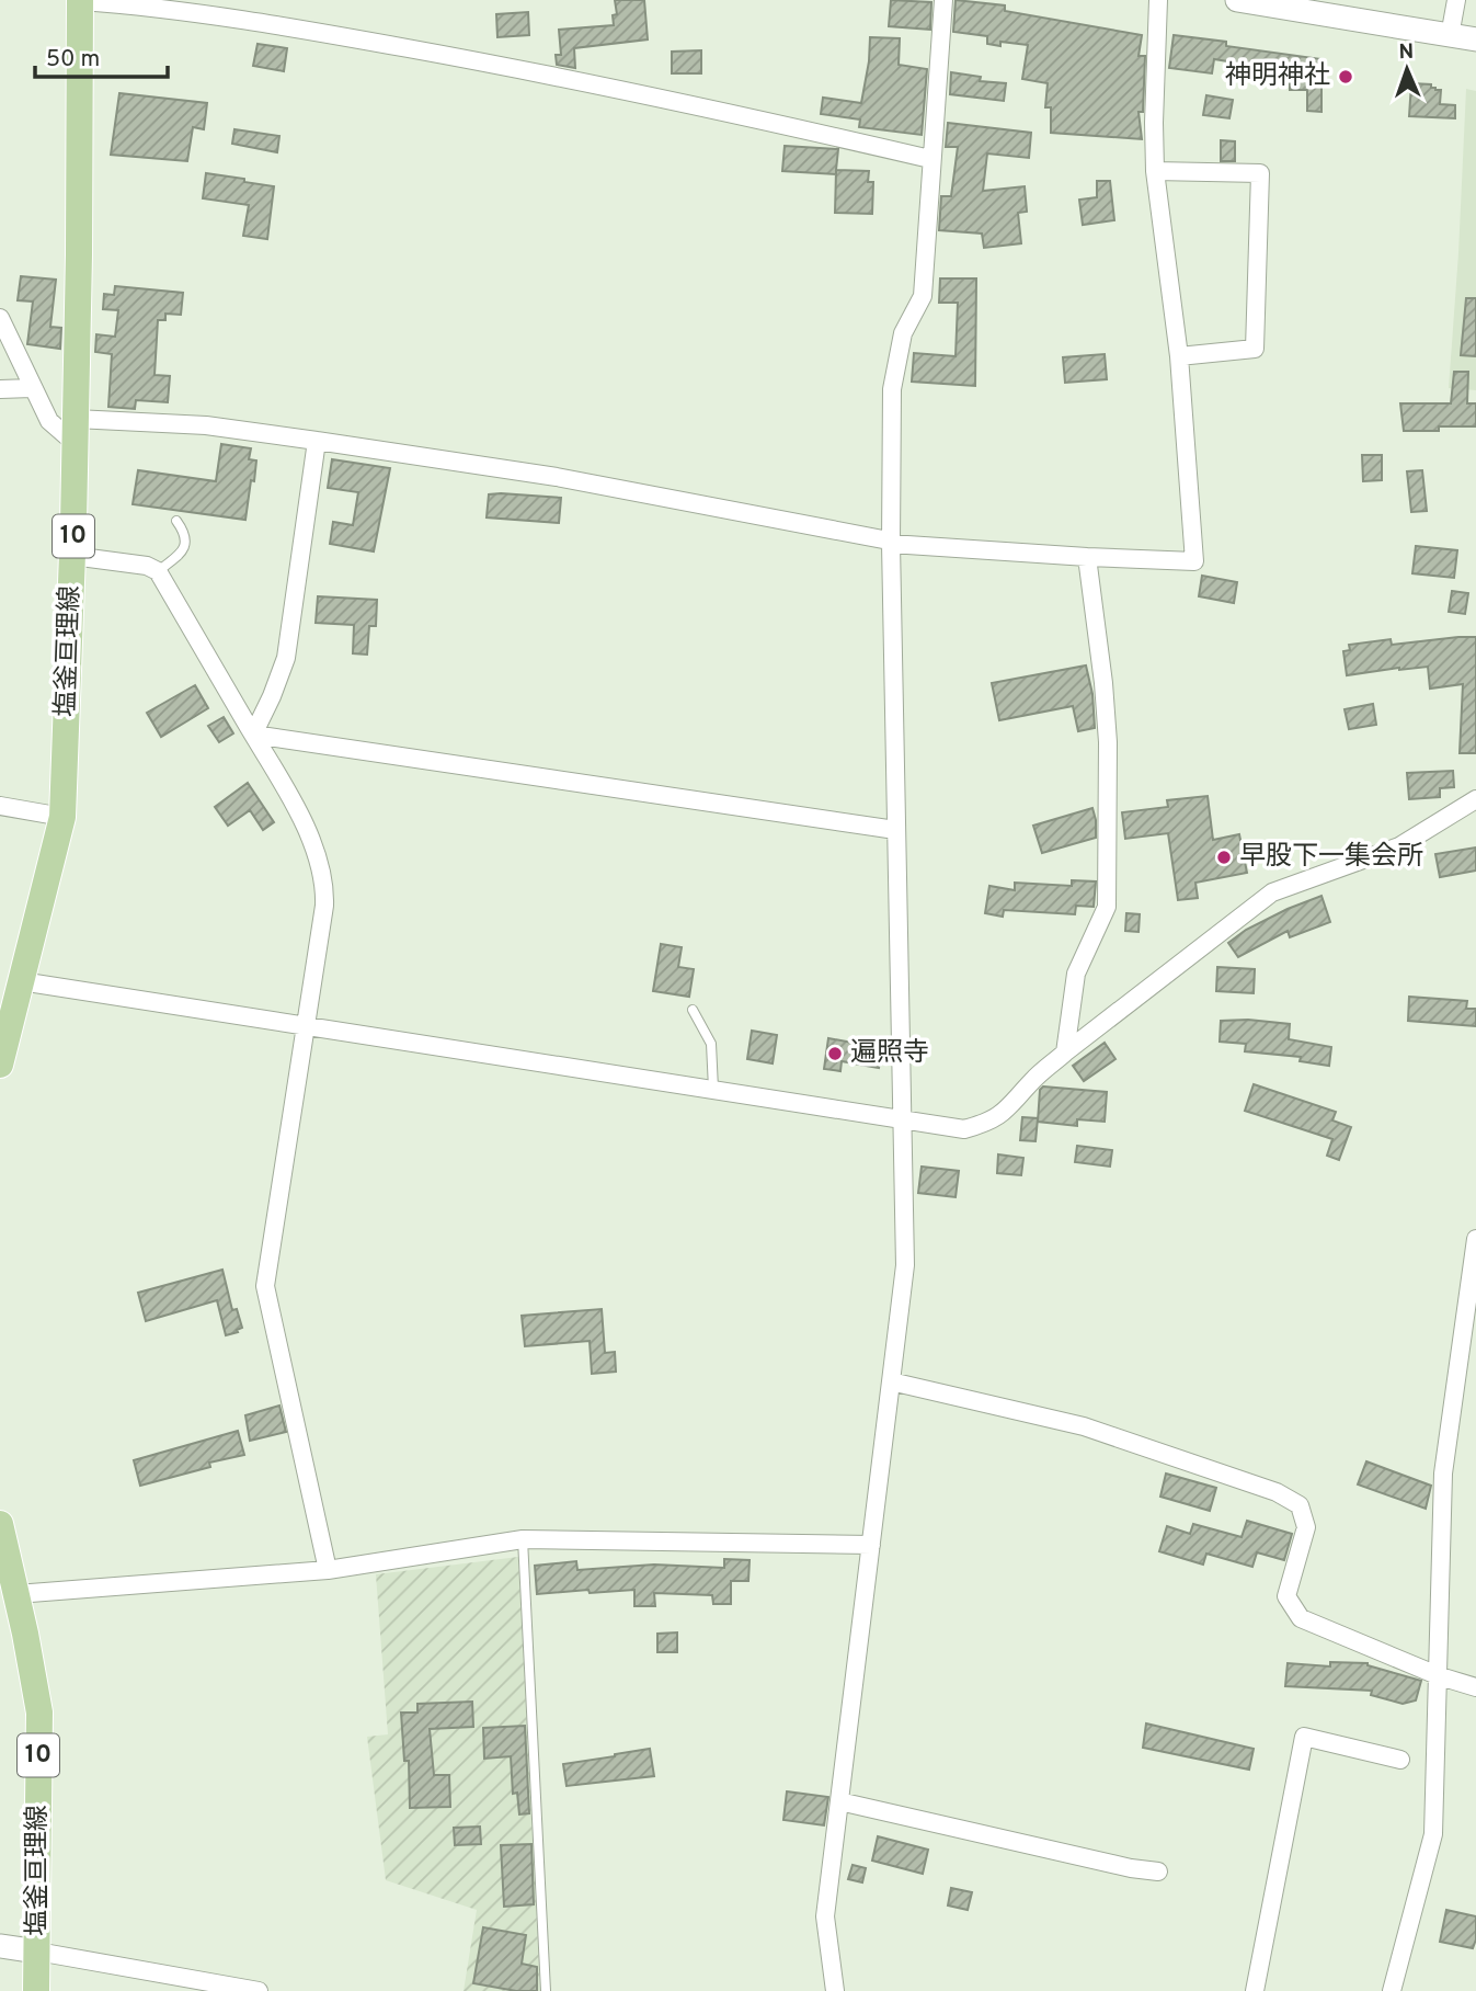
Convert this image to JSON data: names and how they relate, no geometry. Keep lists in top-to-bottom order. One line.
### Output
{"streets":{"main road":["10","塩釜亘理線"]},"places":["神明神社","早股下一集会所","遍照寺"],"scale_bar":"50 m","north":"top"}
